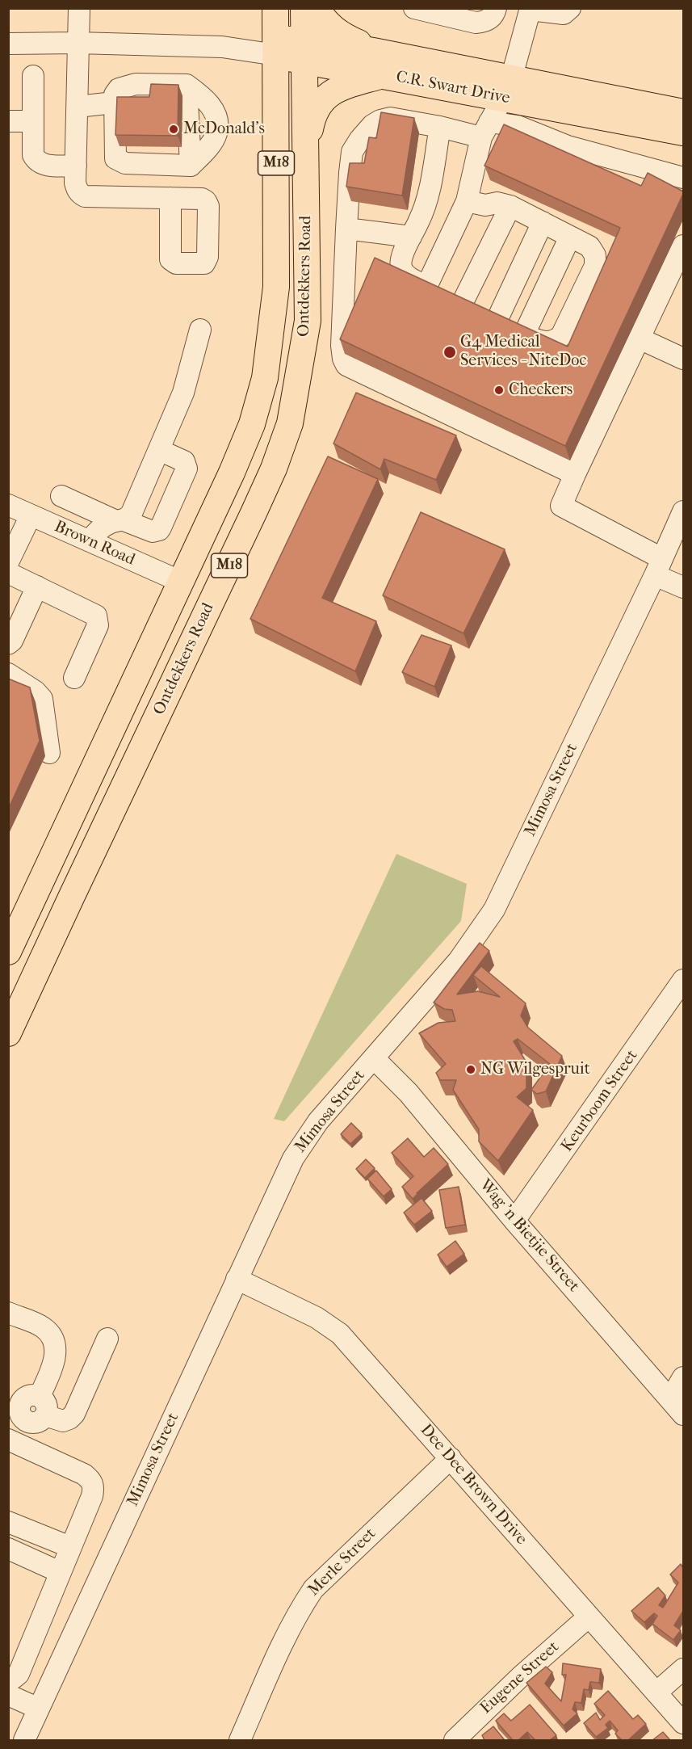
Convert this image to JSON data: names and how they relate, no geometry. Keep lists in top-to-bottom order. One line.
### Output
{"streets":{"main road":["C.R. Swart Drive","M18","Ontdekkers Road"],"street":["Brown Road","Mimosa Street","Keurboom Street","Wag 'n Bietjie Street","Dee Dee Brown Drive","Merle Street","Eugene Street"]},"crossings":[["C.R. Swart Drive","Ontdekkers Road"],["Ontdekkers Road","Brown Road"],["Mimosa Street","Wag 'n Bietjie Street"],["Mimosa Street","Dee Dee Brown Drive"],["Keurboom Street","Wag 'n Bietjie Street"],["Dee Dee Brown Drive","Merle Street"],["Dee Dee Brown Drive","Eugene Street"]],"places":["McDonald's","G4 Medical Services - NiteDoc","Checkers","NG Wilgespruit"]}
